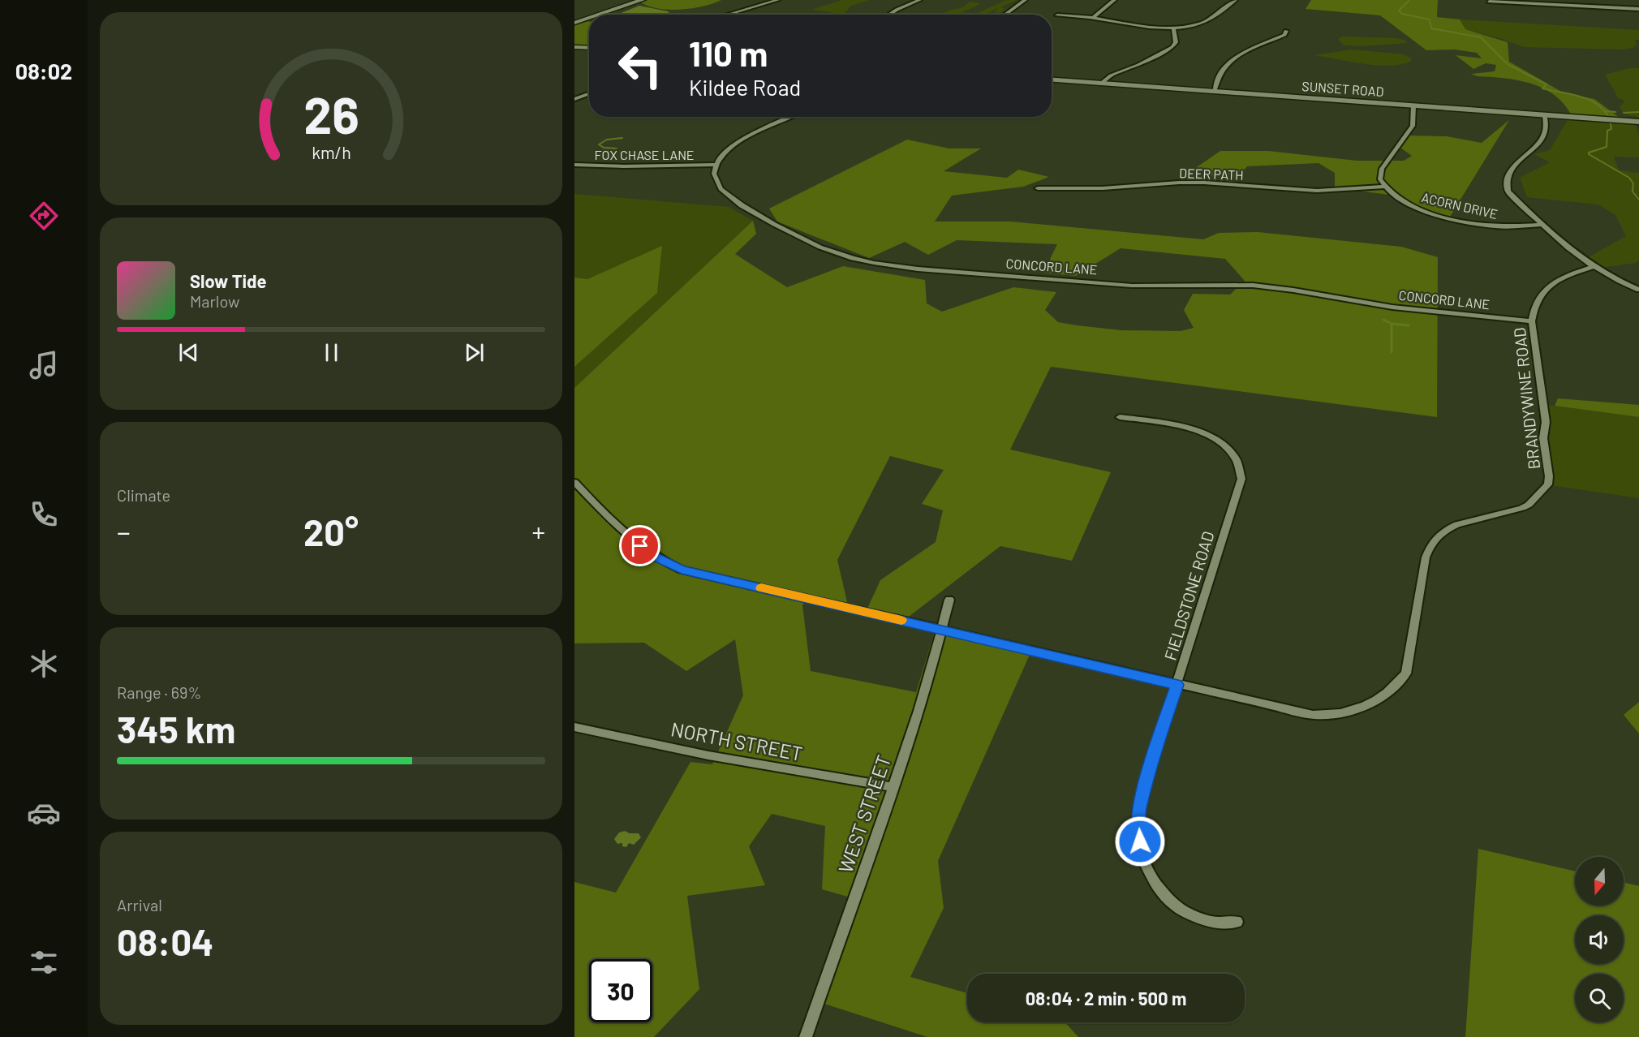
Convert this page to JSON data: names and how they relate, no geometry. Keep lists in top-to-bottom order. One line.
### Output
{"streets":{"street":["SUNSET ROAD","FOX CHASE LANE","DEER PATH","ACORN DRIVE","CONCORD LANE","BRANDYWINE ROAD","FIELDSTONE ROAD","NORTH STREET","WEST STREET"]},"crossings":[["FOX CHASE LANE","CONCORD LANE"],["DEER PATH","ACORN DRIVE"],["CONCORD LANE","BRANDYWINE ROAD"],["BRANDYWINE ROAD","FIELDSTONE ROAD"],["BRANDYWINE ROAD","WEST STREET"],["NORTH STREET","WEST STREET"]],"north":"bottom","page":{"tabs":"08:02","turn":["110 m","Kildee Road"],"song":["Slow Tide","Marlow"],"tile":["Climate",["Range · 69%","345 km"],["Arrival","08:04"]],"heat":["−","20°","+"],"limit":"30","trip":"08:04 · 2 min · 500 m","gauge":["26","km/h"]}}
